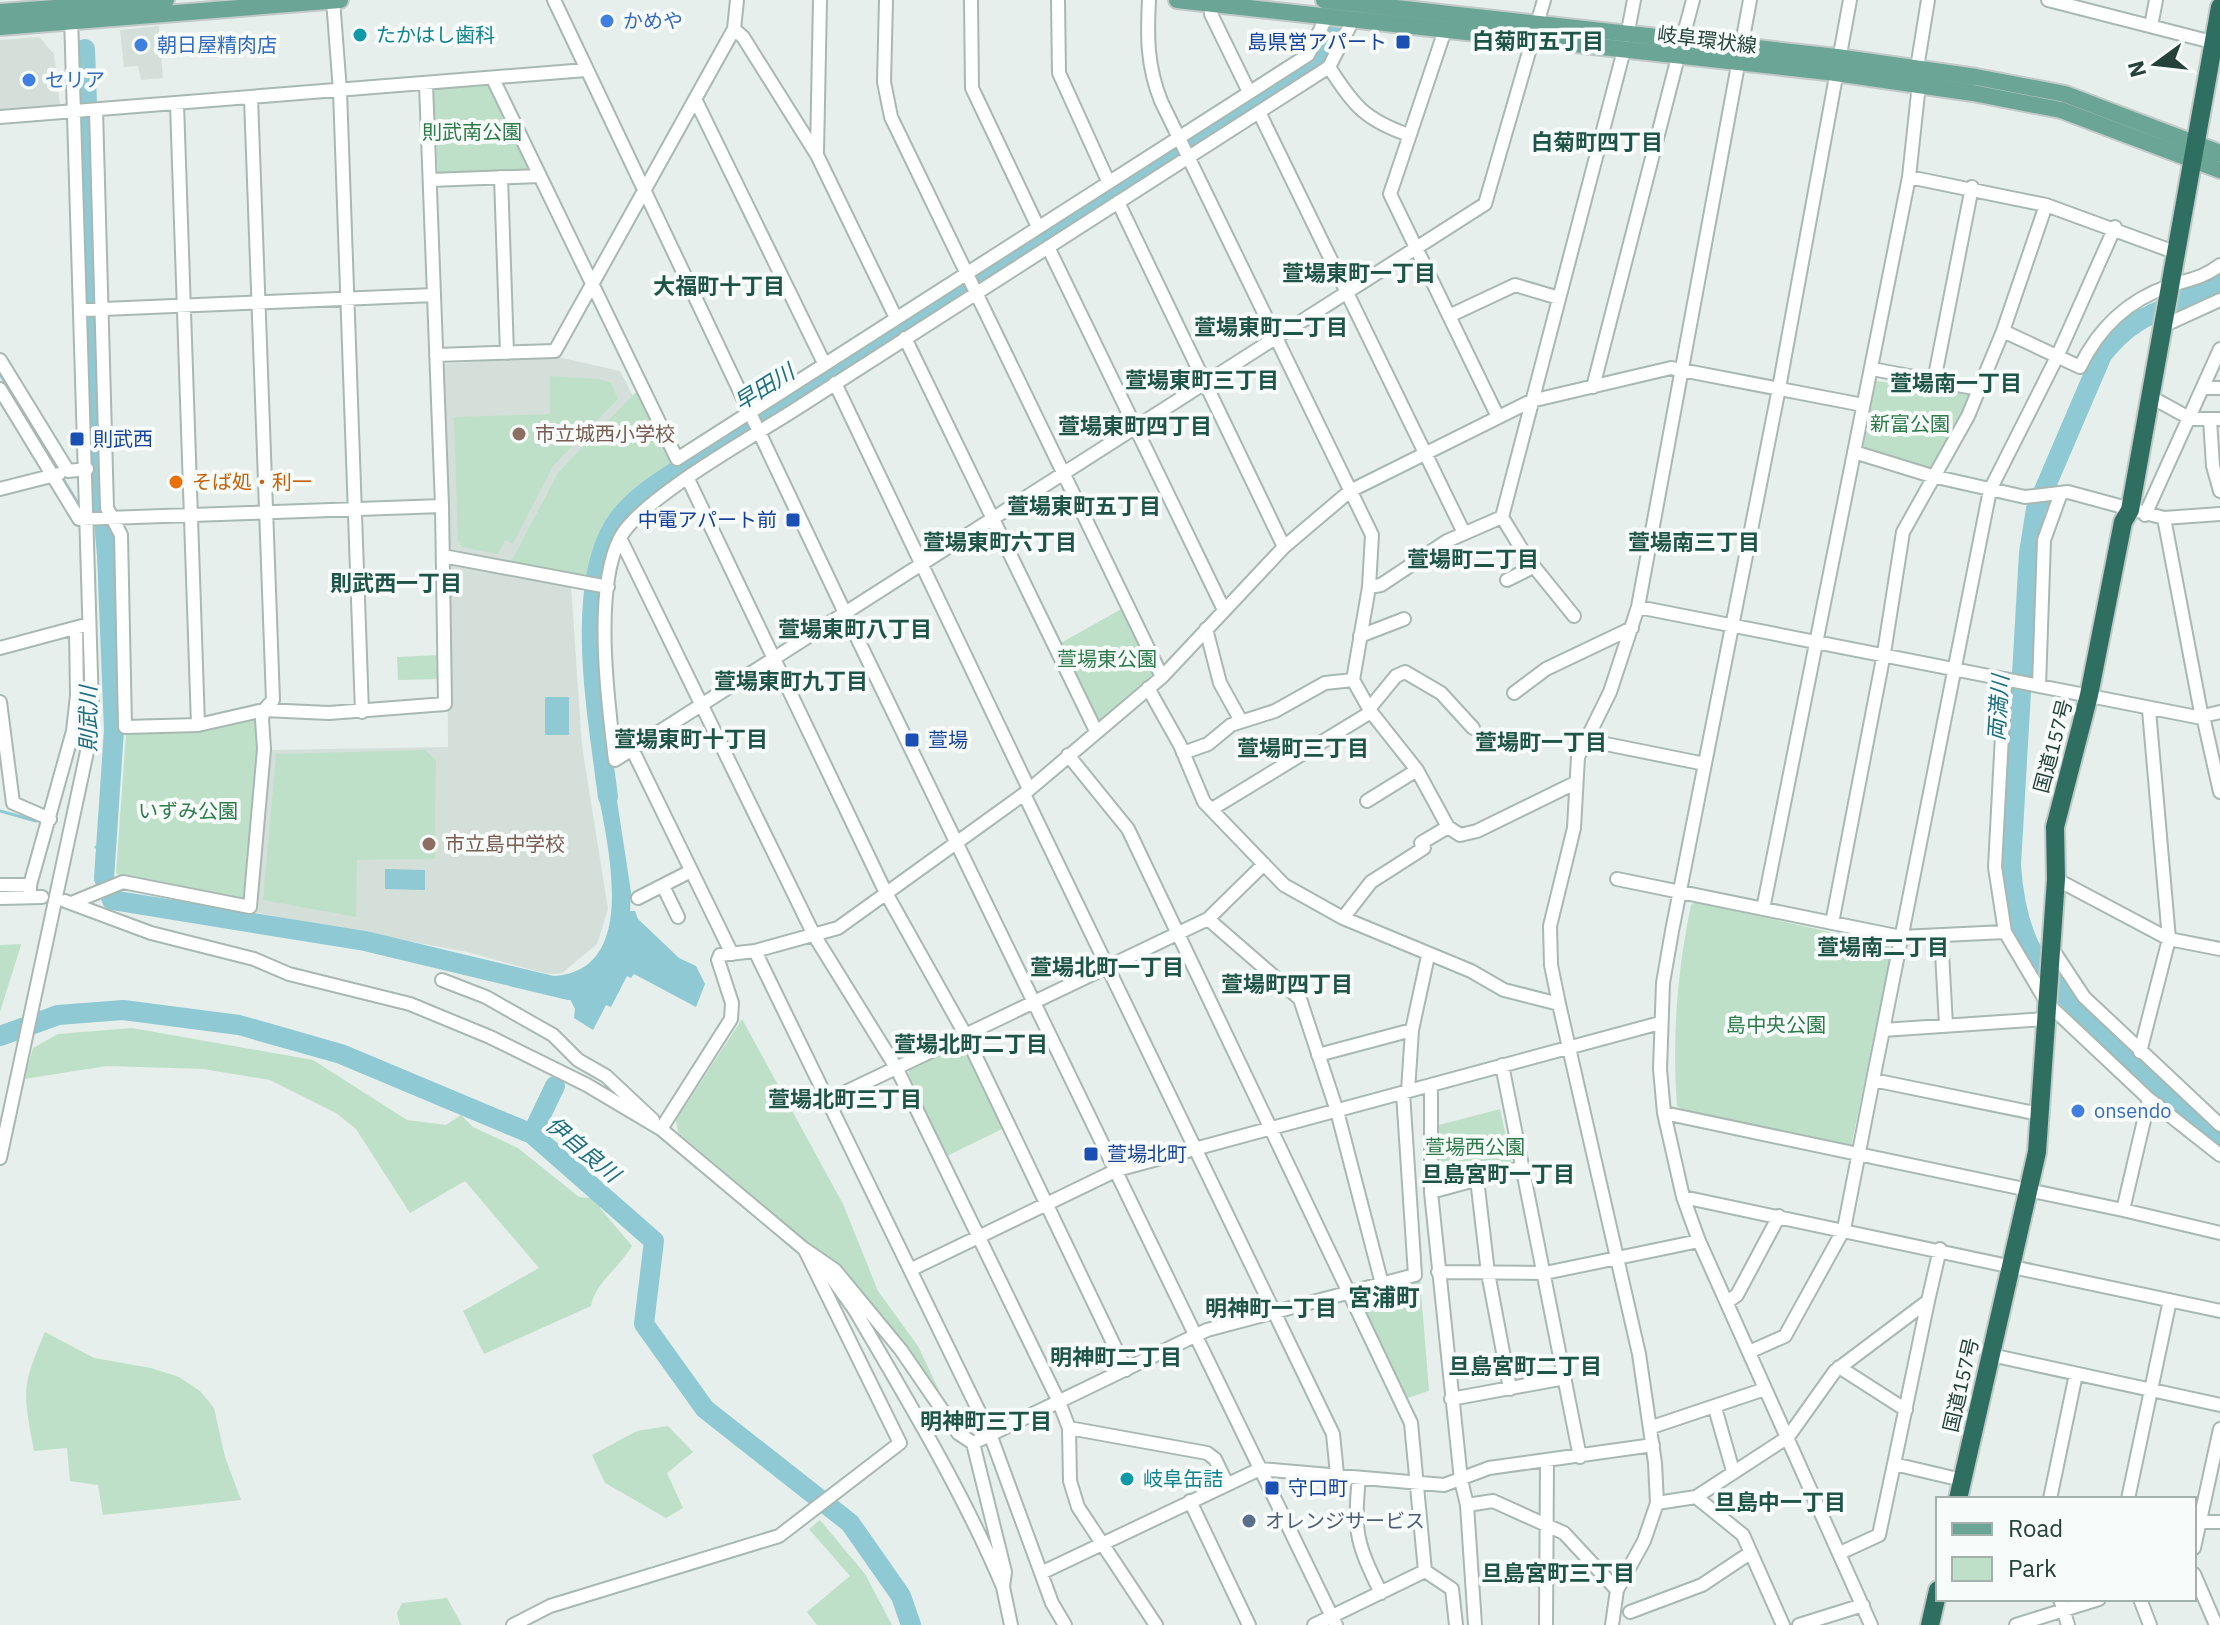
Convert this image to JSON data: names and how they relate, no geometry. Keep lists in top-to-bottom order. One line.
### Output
{"streets":{"highway":["国道157号"],"main road":["岐阜環状線"]},"crossings":[["岐阜環状線","国道157号"]],"districts":["白菊町五丁目","白菊町四丁目","萱場東町一丁目","大福町十丁目","萱場東町二丁目","萱場東町三丁目","萱場南一丁目","萱場東町四丁目","萱場東町五丁目","萱場東町六丁目","萱場南三丁目","萱場町二丁目","則武西一丁目","萱場東町八丁目","萱場東町九丁目","萱場東町十丁目","萱場町一丁目","萱場町三丁目","萱場南二丁目","萱場北町一丁目","萱場町四丁目","萱場北町二丁目","萱場北町三丁目","旦島宮町一丁目","宮浦町","明神町一丁目","明神町二丁目","旦島宮町二丁目","明神町三丁目","旦島中一丁目","旦島宮町三丁目"],"water":["早田川","両満川","則武川","伊自良川"],"parks":["則武南公園","新富公園","萱場東公園","いずみ公園","島中央公園","萱場西公園"],"places":{"other":["かめや","たかはし歯科","朝日屋精肉店","セリア","市立城西小学校","そば処・利一","市立島中学校","onsendo","岐阜缶詰","オレンジサービス"],"transit":["島県営アパート","則武西","中電アパート前","萱場","萱場北町","守口町"]},"legend":["Road","Park"],"north":"left"}
